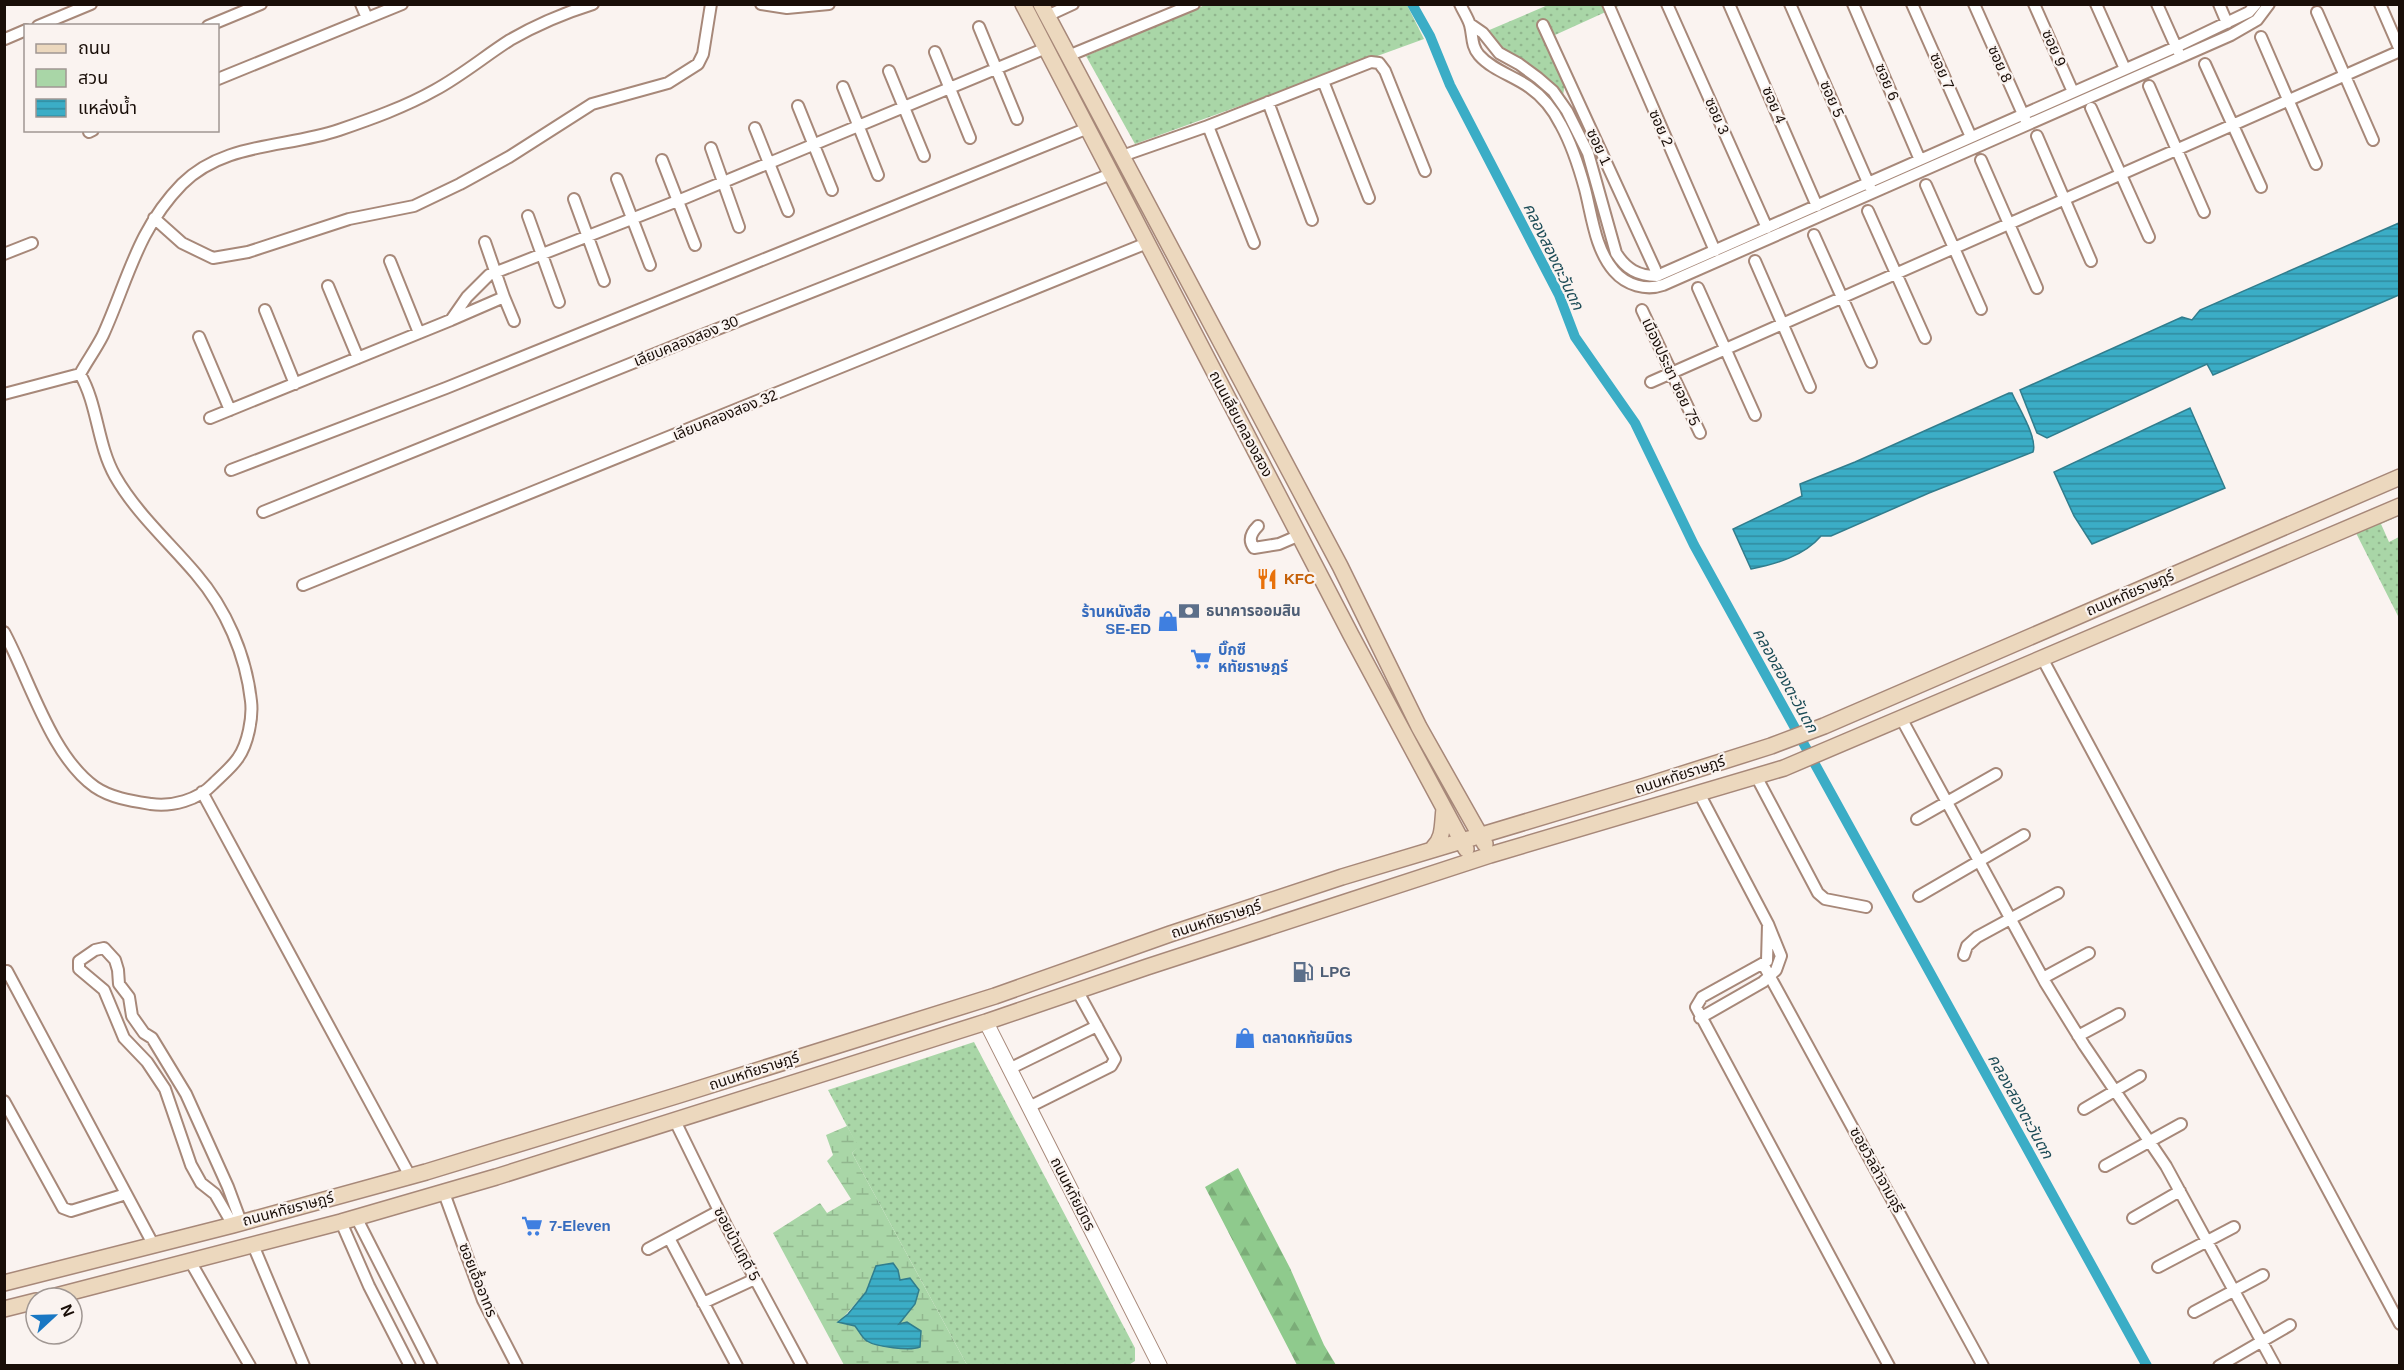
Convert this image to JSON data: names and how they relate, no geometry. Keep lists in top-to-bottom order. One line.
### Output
{"streets":{"main road":["ถนนเลียบคลองสอง","ถนนหทัยราษฎร์"],"street":["ซอย 9","ซอย 8","ซอย 7","ซอย 6","ซอย 5","ซอย 4","ซอย 3","ซอย 2","ซอย 1","เลียบคลองสอง 30","เมืองประชา ซอย 75","เลียบคลองสอง 32","ซอยวิลล่าจามจุรี","ถนนหทัยมิตร","ซอยบ้านฤดี 5","ซอยเอื้ออาทร"]},"crossings":[["เลียบคลองสอง 30","ถนนเลียบคลองสอง"],["เลียบคลองสอง 32","ถนนเลียบคลองสอง"],["ถนนเลียบคลองสอง","ถนนหทัยราษฎร์"],["ถนนหทัยราษฎร์","ถนนหทัยมิตร"],["ถนนหทัยราษฎร์","ซอยบ้านฤดี 5"],["ถนนหทัยราษฎร์","ซอยเอื้ออาทร"]],"water":["คลองสองตะวันตก"],"places":{"restaurant":["KFC"],"bank":["ธนาคารออมสิน"],"shop":["ร้านหนังสือ SE-ED","ตลาดหทัยมิตร"],"supermarket":["บิ๊กซี หทัยราษฎร์","7-Eleven"],"fuel station":["LPG"]},"legend":["ถนน","สวน","แหล่งน้ำ"],"north":"right"}
